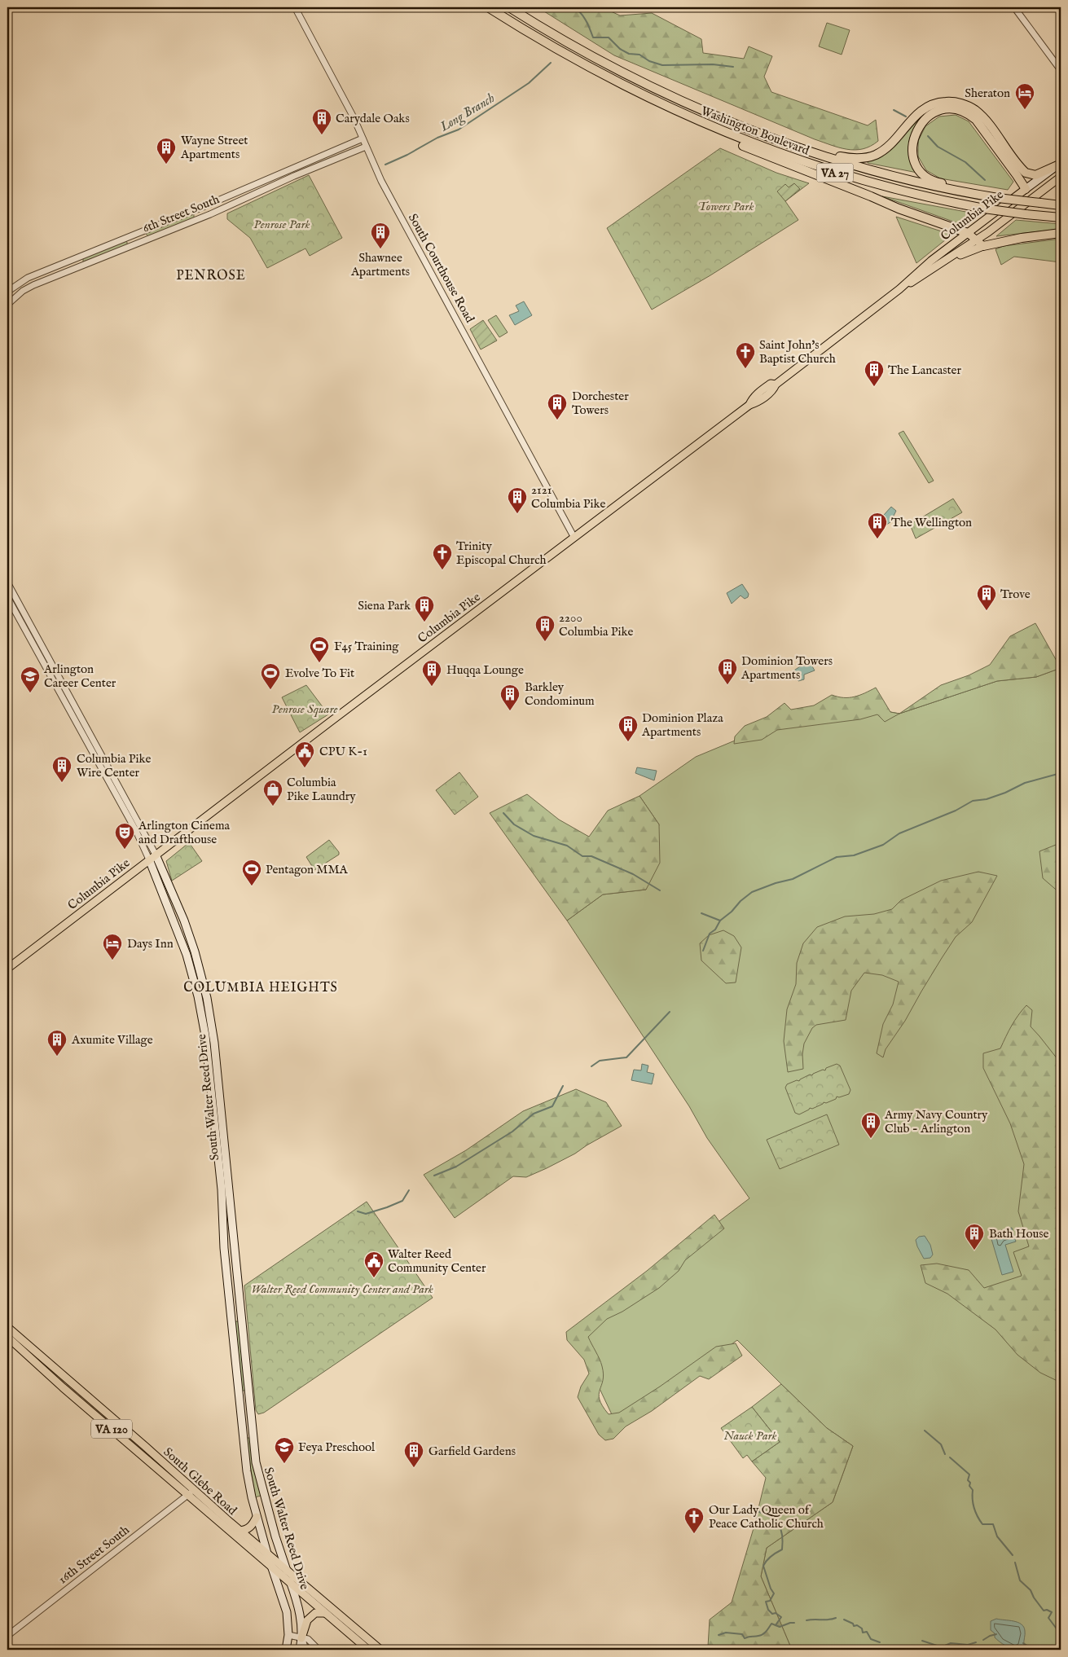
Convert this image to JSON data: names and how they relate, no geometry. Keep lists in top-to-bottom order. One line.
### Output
{"streets":{"highway":["Washington Boulevard","VA 27"],"main road":["Columbia Pike","South Walter Reed Drive","VA 120","South Glebe Road"],"street":["6th Street South","South Courthouse Road","16th Street South"]},"crossings":[["6th Street South","South Courthouse Road"],["Columbia Pike","South Courthouse Road"],["Columbia Pike","South Walter Reed Drive"],["South Walter Reed Drive","South Glebe Road"],["South Glebe Road","16th Street South"]],"districts":["PENROSE","COLUMBIA HEIGHTS"],"water":["Long Branch"],"parks":["Towers Park","Penrose Park","Penrose Square","Walter Reed Community Center and Park","Nauck Park"],"places":{"hotel":["Sheraton","Days Inn"],"building":["Carydale Oaks","Wayne Street Apartments","Shawnee Apartments","The Lancaster","Dorchester Towers","2121 Columbia Pike","The Wellington","Trove","Siena Park","2200 Columbia Pike","Dominion Towers Apartments","Huqqa Lounge","Barkley Condominum","Dominion Plaza Apartments","Columbia Pike Wire Center","Axumite Village","Army Navy Country Club - Arlington","Bath House","Garfield Gardens"],"church":["Saint John's Baptist Church","Trinity Episcopal Church","Our Lady Queen of Peace Catholic Church"],"sports":["F45 Training","Evolve To Fit","Pentagon MMA"],"school or university":["Arlington Career Center","Feya Preschool"],"public building":["CPU K-1","Walter Reed Community Center"],"shop":["Columbia Pike Laundry"],"theatre":["Arlington Cinema and Drafthouse"]}}
